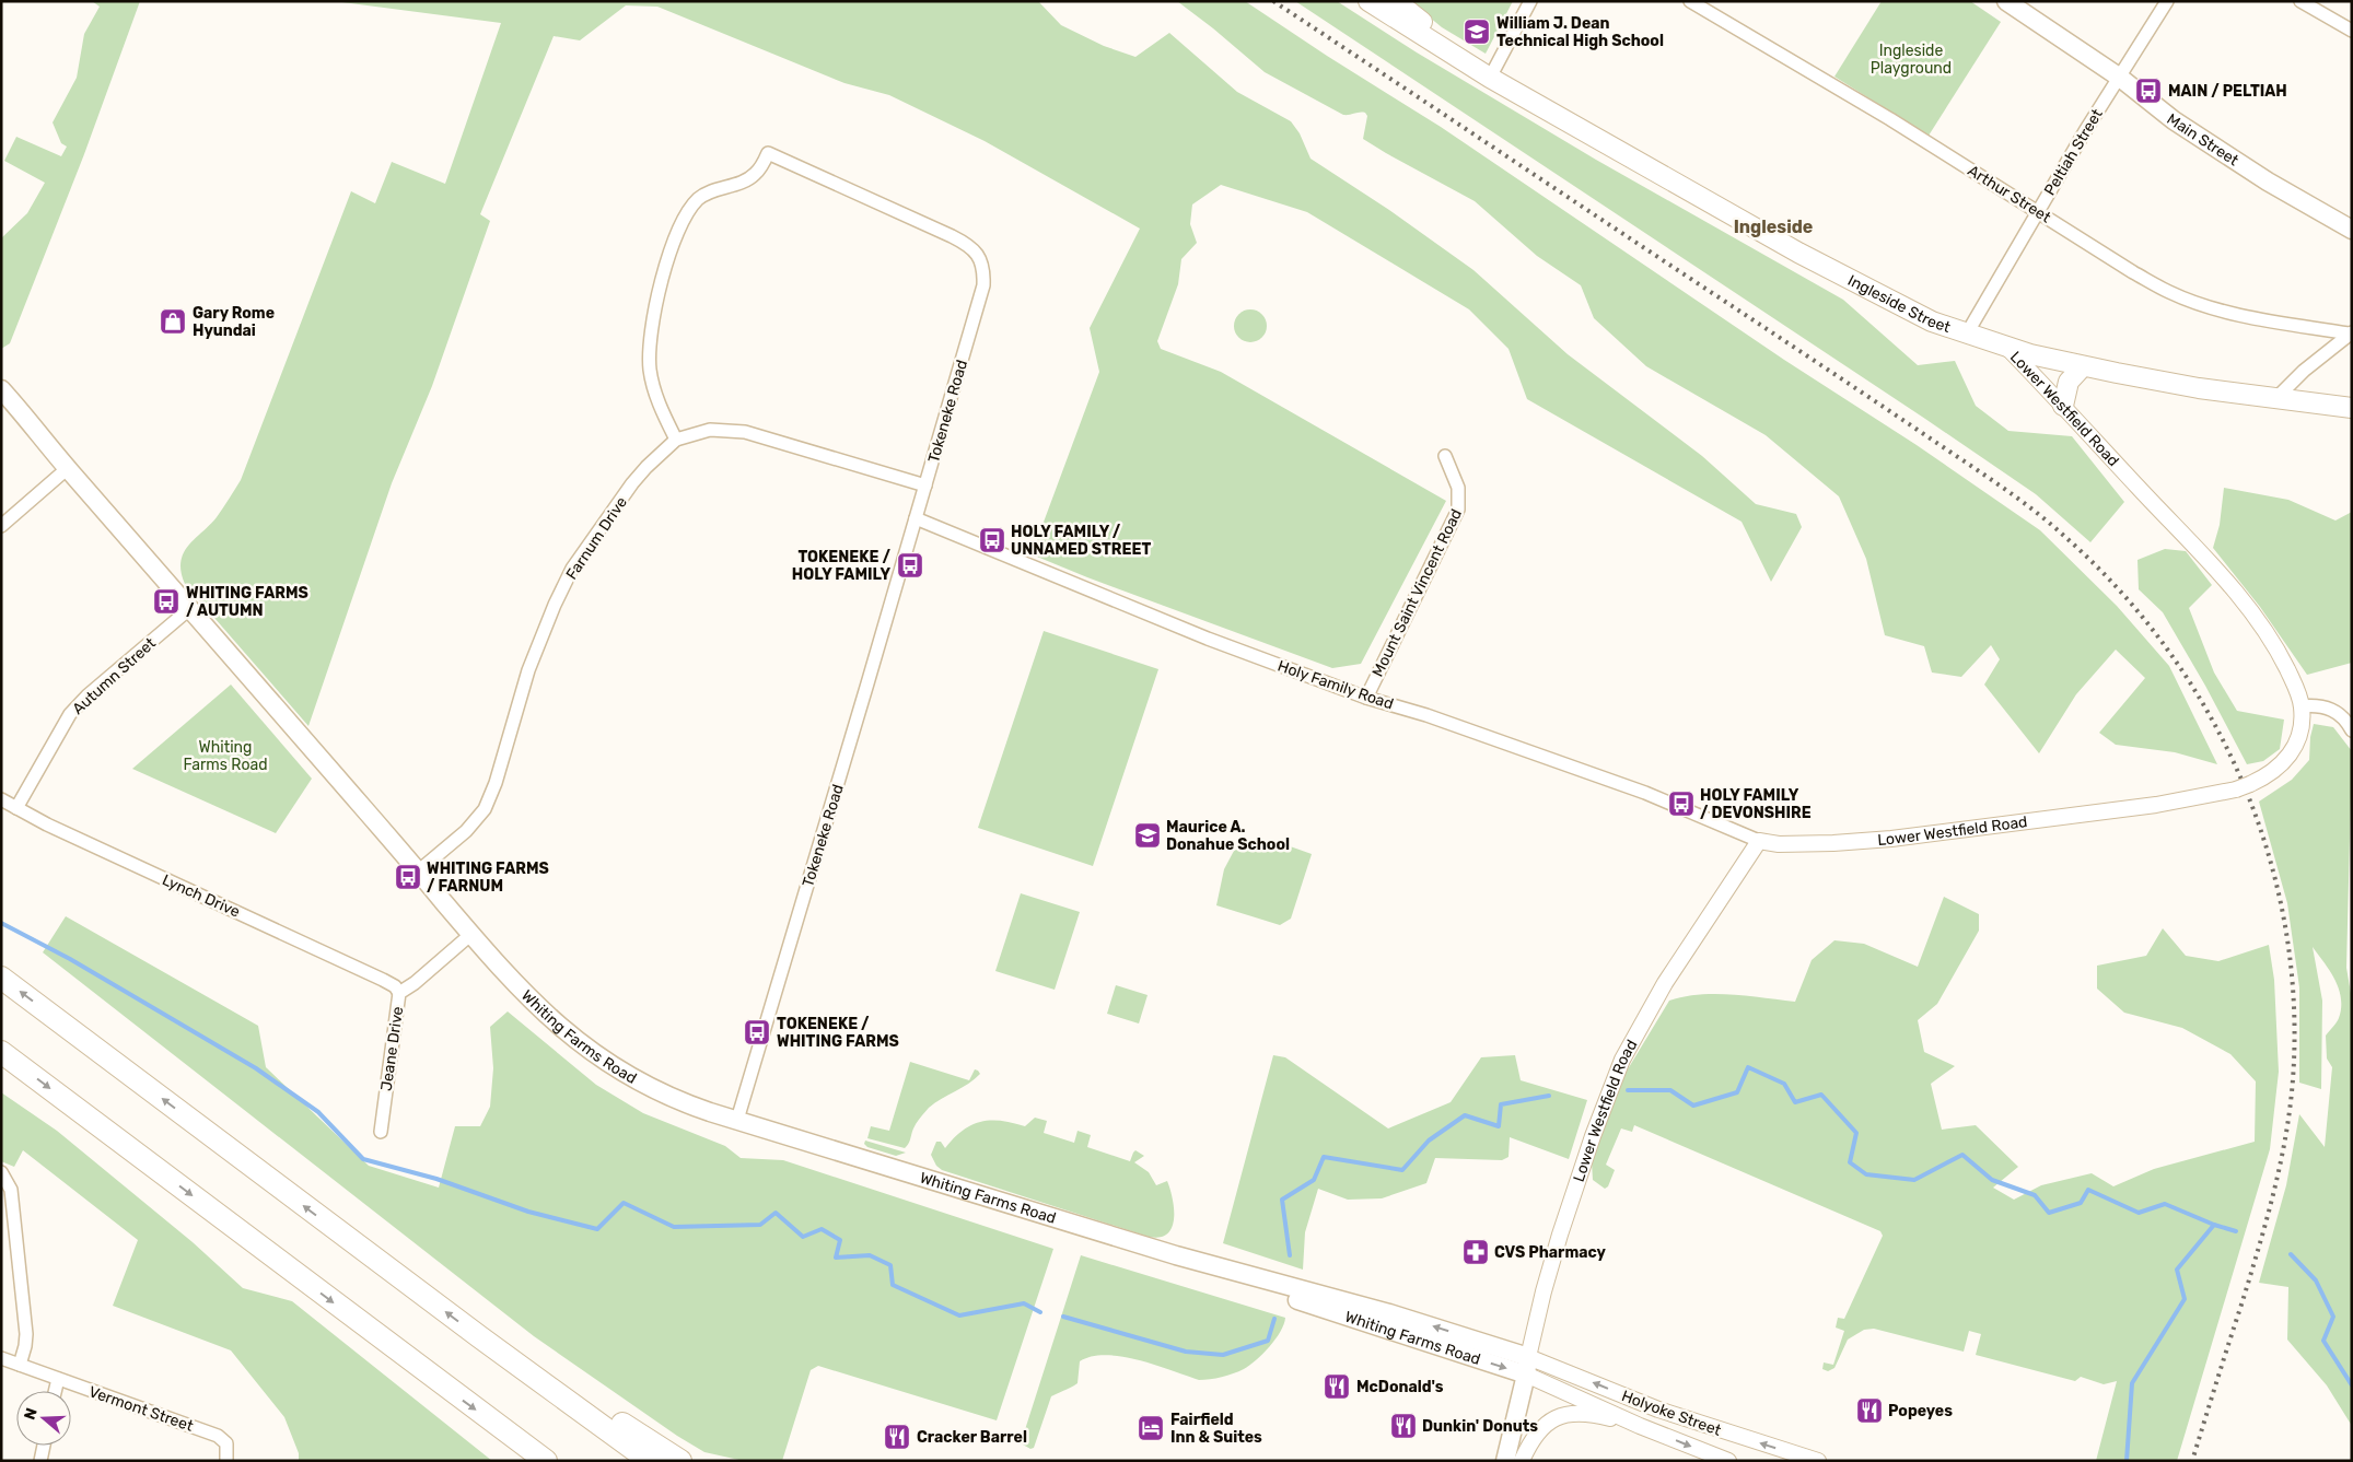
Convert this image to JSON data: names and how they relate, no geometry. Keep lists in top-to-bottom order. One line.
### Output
{"streets":{"main road":["Main Street","Ingleside Street","Lower Westfield Road","Whiting Farms Road"],"street":["Peltiah Street","Arthur Street","Tokeneke Road","Farnum Drive","Mount Saint Vincent Road","Autumn Street","Holy Family Road","Lynch Drive","Jeane Drive","Vermont Street","Holyoke Street"]},"crossings":[["Main Street","Peltiah Street"],["Peltiah Street","Arthur Street"],["Peltiah Street","Ingleside Street"],["Ingleside Street","Lower Westfield Road"],["Lower Westfield Road","Holy Family Road"],["Lower Westfield Road","Whiting Farms Road"],["Lower Westfield Road","Holyoke Street"],["Tokeneke Road","Farnum Drive"],["Tokeneke Road","Holy Family Road"],["Tokeneke Road","Whiting Farms Road"],["Farnum Drive","Whiting Farms Road"],["Mount Saint Vincent Road","Holy Family Road"],["Autumn Street","Lynch Drive"],["Autumn Street","Whiting Farms Road"],["Lynch Drive","Jeane Drive"],["Whiting Farms Road","Jeane Drive"],["Whiting Farms Road","Holyoke Street"]],"districts":["Ingleside"],"parks":["Ingleside Playground","Whiting Farms Road"],"places":{"school or university":["William J. Dean Technical High School","Maurice A. Donahue School"],"bus stop":["MAIN / PELTIAH","HOLY FAMILY / UNNAMED STREET","TOKENEKE / HOLY FAMILY","WHITING FARMS / AUTUMN","HOLY FAMILY / DEVONSHIRE","WHITING FARMS / FARNUM","TOKENEKE / WHITING FARMS"],"shop":["Gary Rome Hyundai"],"pharmacy":["CVS Pharmacy"],"restaurant":["McDonald's","Popeyes","Dunkin' Donuts","Cracker Barrel"],"hotel":["Fairfield Inn & Suites"]},"north":"left"}
